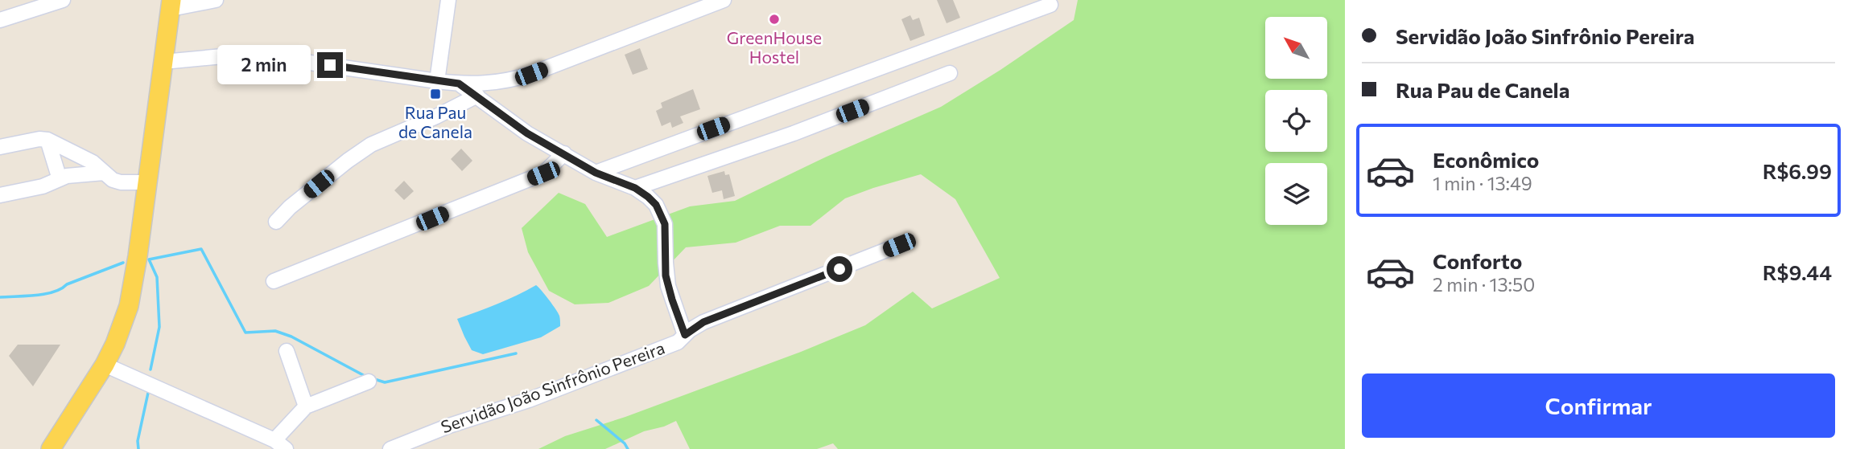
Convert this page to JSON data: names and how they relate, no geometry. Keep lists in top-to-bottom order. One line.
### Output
{"streets":{"street":["Servidão João Sinfrônio Pereira"]},"places":{"other":["GreenHouse Hostel"],"transit":["Rua Pau de Canela"]},"north":"top left","page":{"banner":["Servidão João Sinfrônio Pereira","Rua Pau de Canela"],"bubble":"2 min","list":[{"name":"Econômico","note":"1 min · 13:49","value":"R$6.99"},{"name":"Conforto","note":"2 min · 13:50","value":"R$9.44"}],"buttons":"Confirmar"}}
